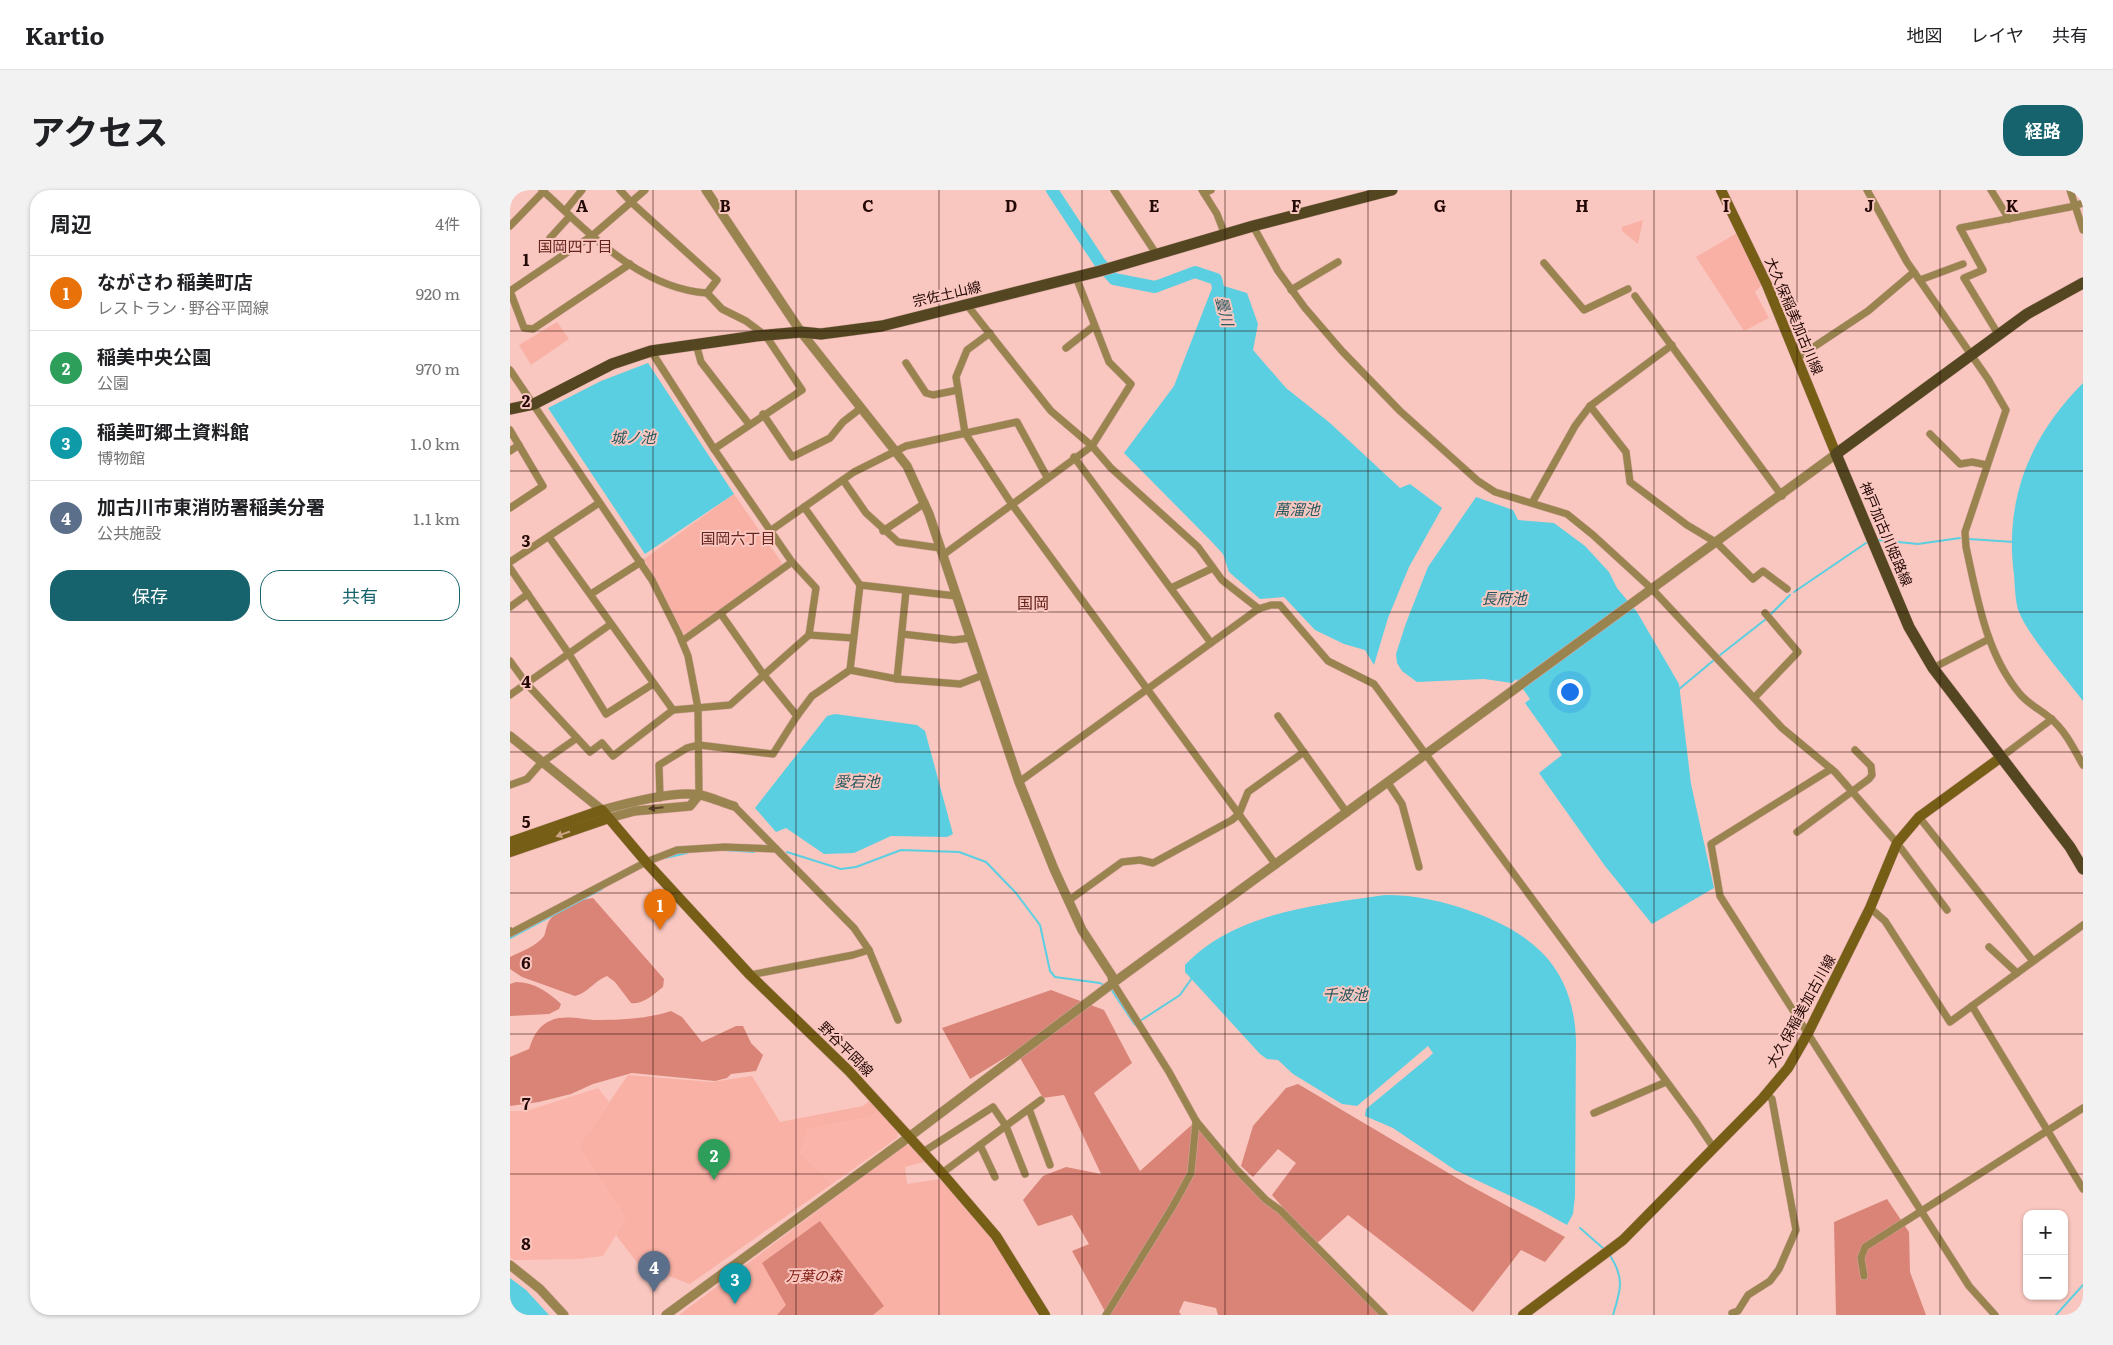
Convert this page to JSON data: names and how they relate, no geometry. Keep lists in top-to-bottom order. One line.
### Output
{"streets":{"main road":["宗佐土山線","大久保稲美加古川線","神戸加古川姫路線","野谷平岡線"]},"crossings":[["大久保稲美加古川線","神戸加古川姫路線"]],"districts":["国岡四丁目","国岡六丁目","国岡"],"water":["曇川","城ノ池","萬溜池","長府池","愛宕池","千波池"],"parks":["万葉の森"],"page":{"header":"Kartio","nav":["地図","レイヤ","共有"],"title":"アクセス","buttons":["経路",["保存","共有"]],"heading":["周辺","4件"],"list":[{"mark":"1","name":"ながさわ 稲美町店","note":"レストラン · 野谷平岡線","value":"920 m"},{"mark":"2","name":"稲美中央公園","note":"公園","value":"970 m"},{"mark":"3","name":"稲美町郷土資料館","note":"博物館","value":"1.0 km"},{"mark":"4","name":"加古川市東消防署稲美分署","note":"公共施設","value":"1.1 km"}],"pins":["1","2","4","3"],"map_buttons":["+","−"]},"grid":{"columns":["A","B","C","D","E","F","G","H","I","J","K"],"rows":["1","2","3","4","5","6","7","8"]}}
